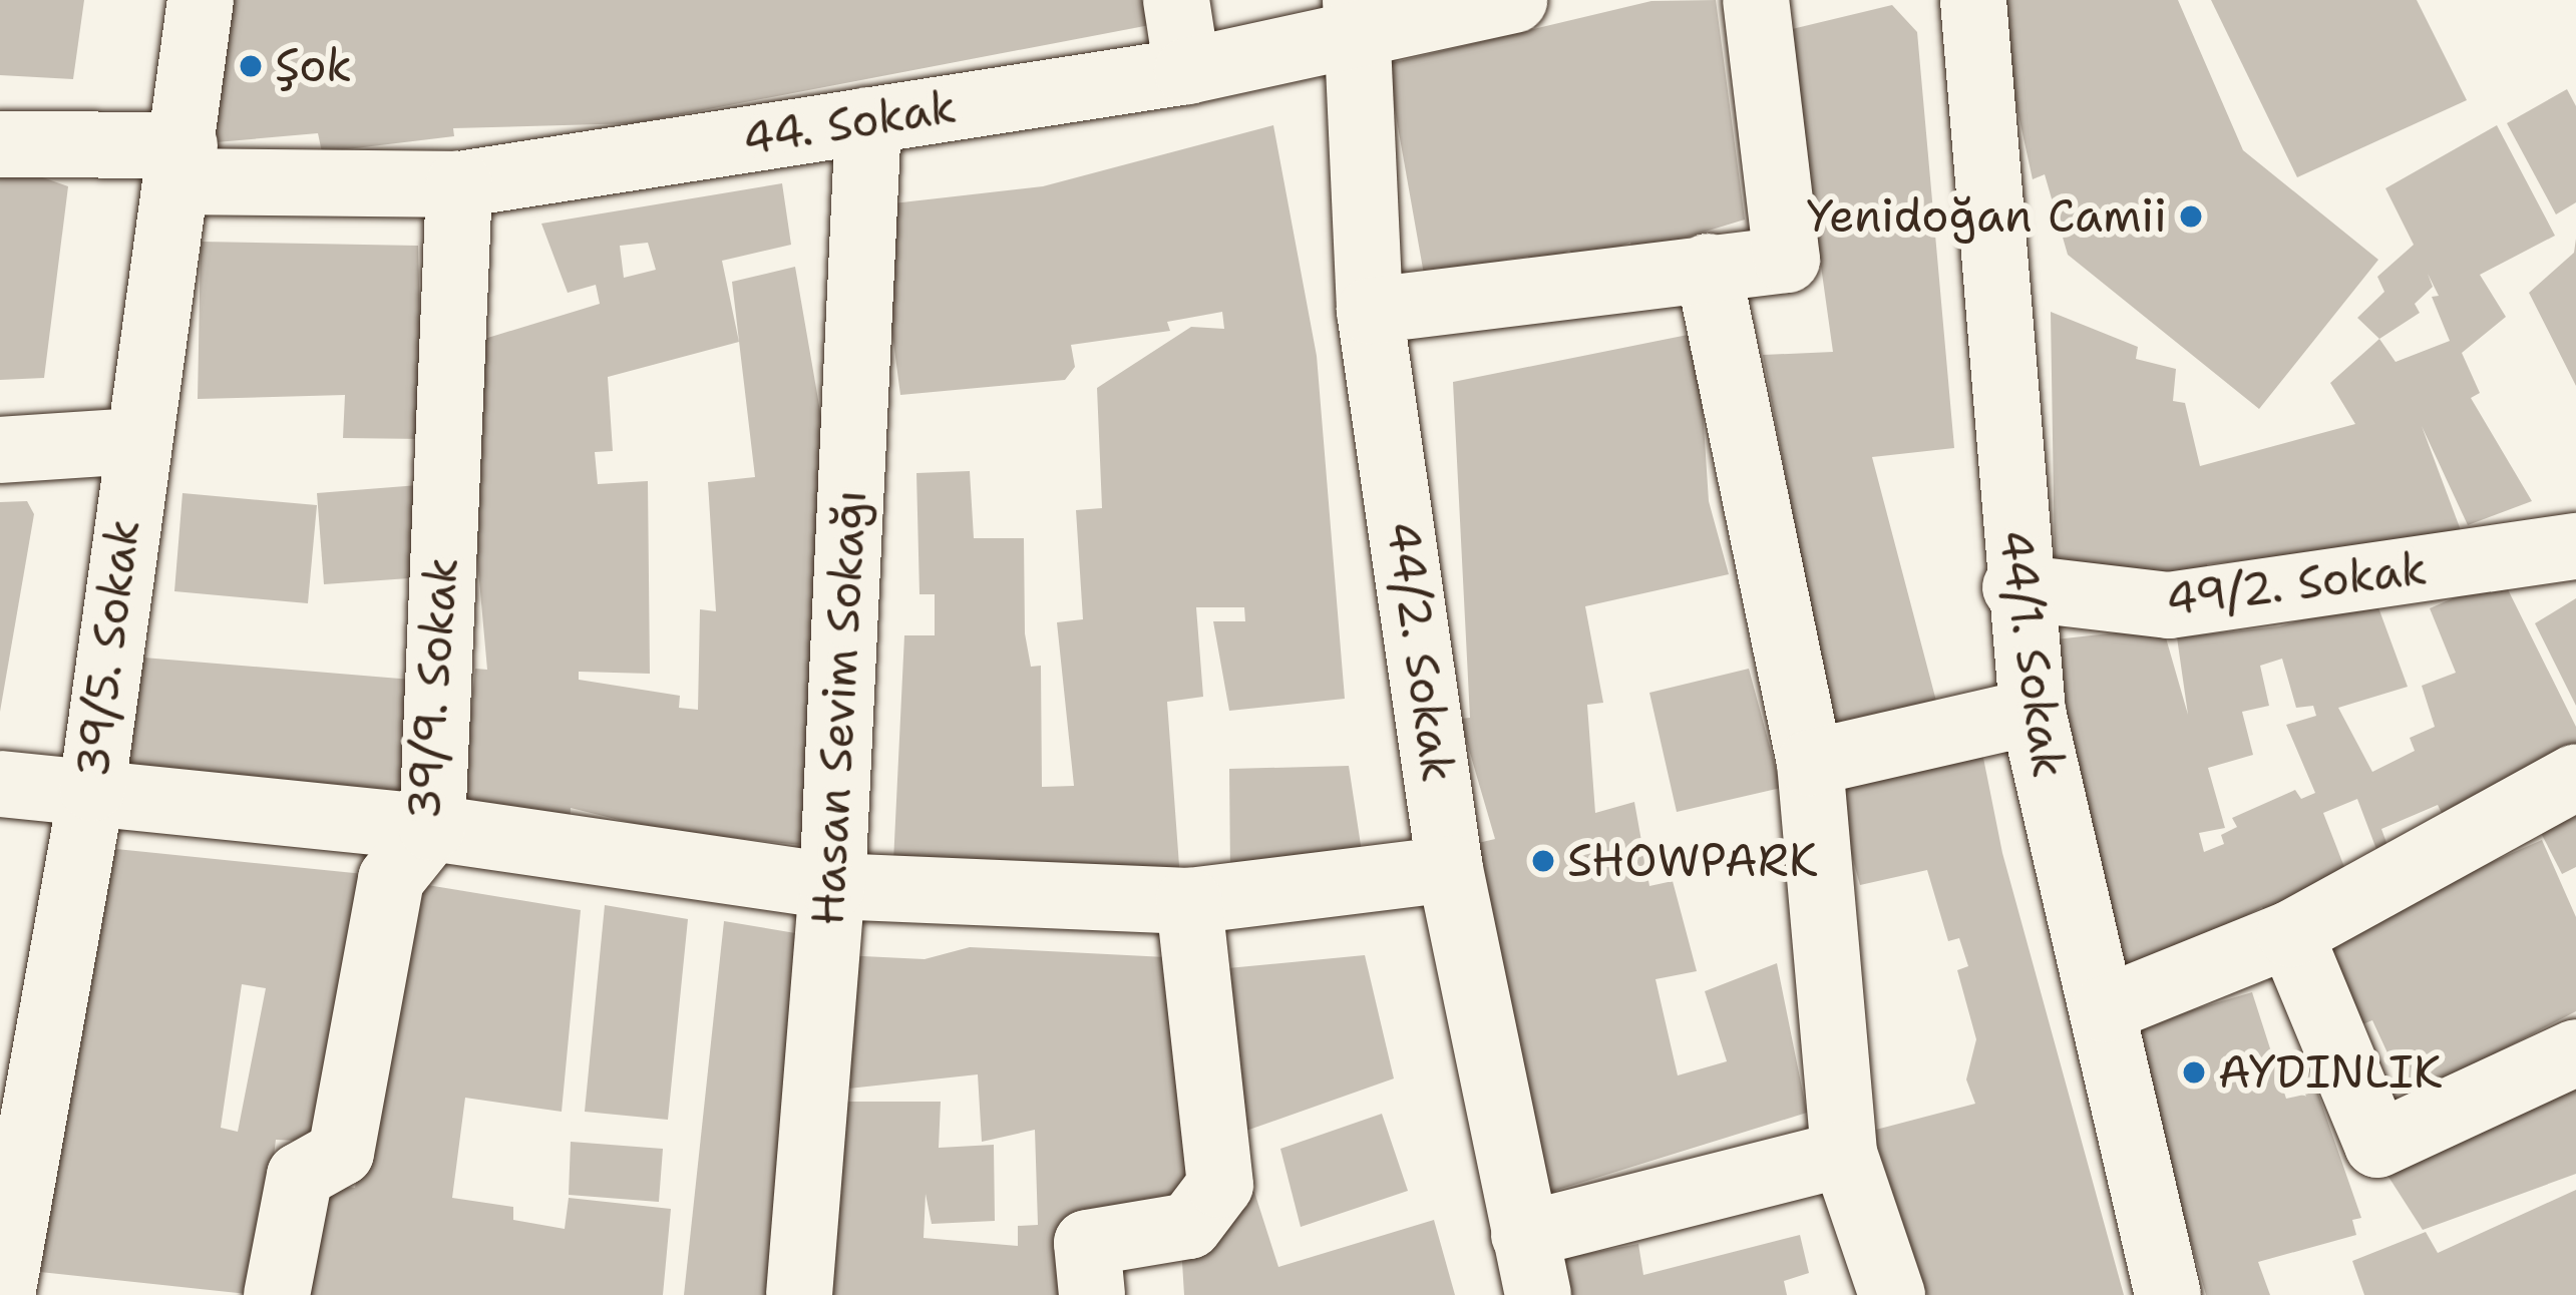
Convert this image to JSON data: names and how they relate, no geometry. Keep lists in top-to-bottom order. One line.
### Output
{"streets":{"street":["44. Sokak","49/2. Sokak","39/5. Sokak","44/2. Sokak","44/1. Sokak","39/9. Sokak","Hasan Sevim Sokağı"]},"crossings":[["44. Sokak","39/5. Sokak"],["44. Sokak","44/2. Sokak"],["44. Sokak","39/9. Sokak"],["44. Sokak","Hasan Sevim Sokağı"],["49/2. Sokak","44/1. Sokak"]],"places":["Şok","Yenidoğan Camii","SHOWPARK","AYDINLIK"]}
